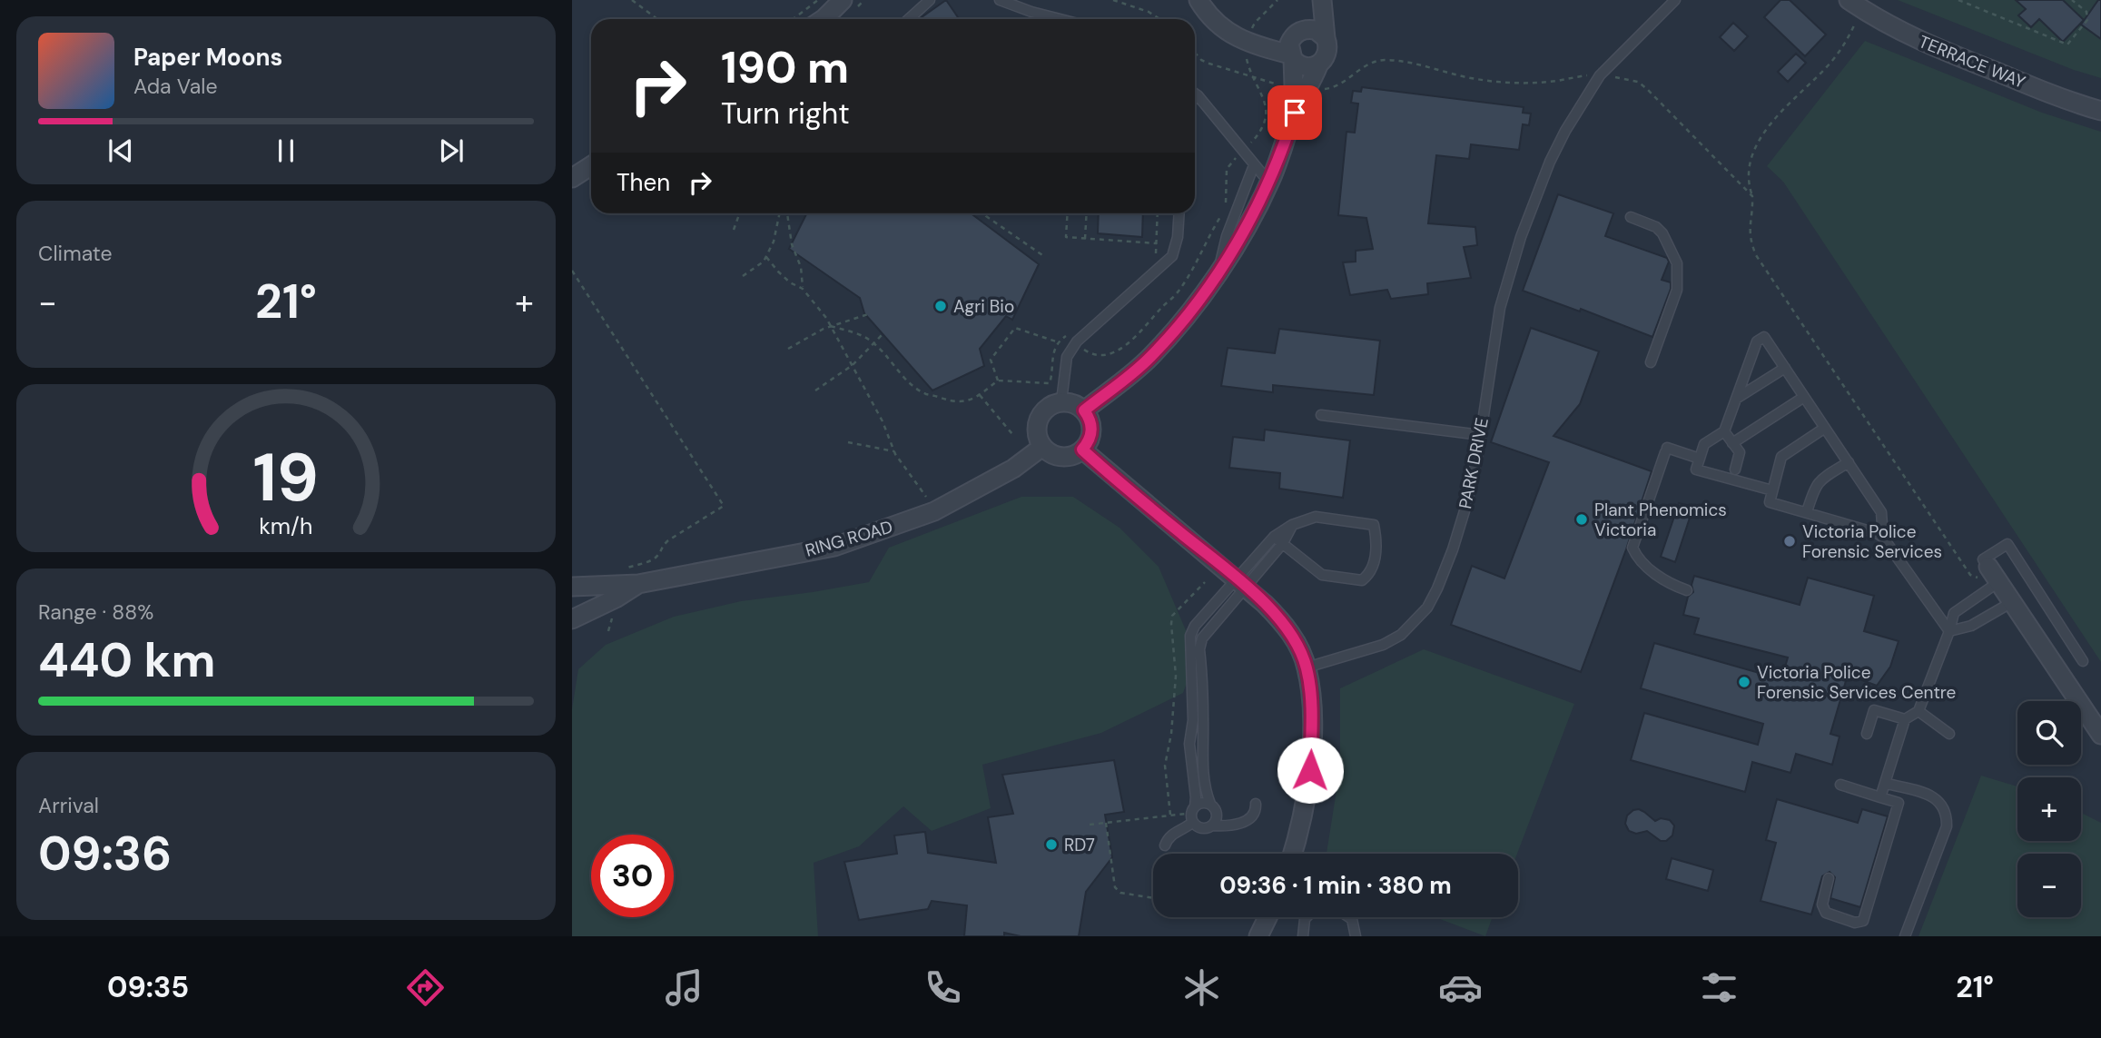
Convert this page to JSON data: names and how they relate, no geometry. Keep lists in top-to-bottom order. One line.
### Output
{"streets":{"street":["TERRACE WAY","RING ROAD"],"lane":["PARK DRIVE"]},"places":["Agri Bio","Plant Phenomics Victoria","Victoria Police Forensic Services","Victoria Police Forensic Services Centre","RD7"],"page":{"turn":["190 m","Turn right"],"song":["Paper Moons","Ada Vale"],"then":"Then","tile":["Climate",["Range · 88%","440 km"],["Arrival","09:36"]],"heat":["−","21°","+"],"map_buttons":["+","−"],"limit":"30","trip":"09:36 · 1 min · 380 m","tabs":["09:35","21°"],"gauge":["19","km/h"]}}
